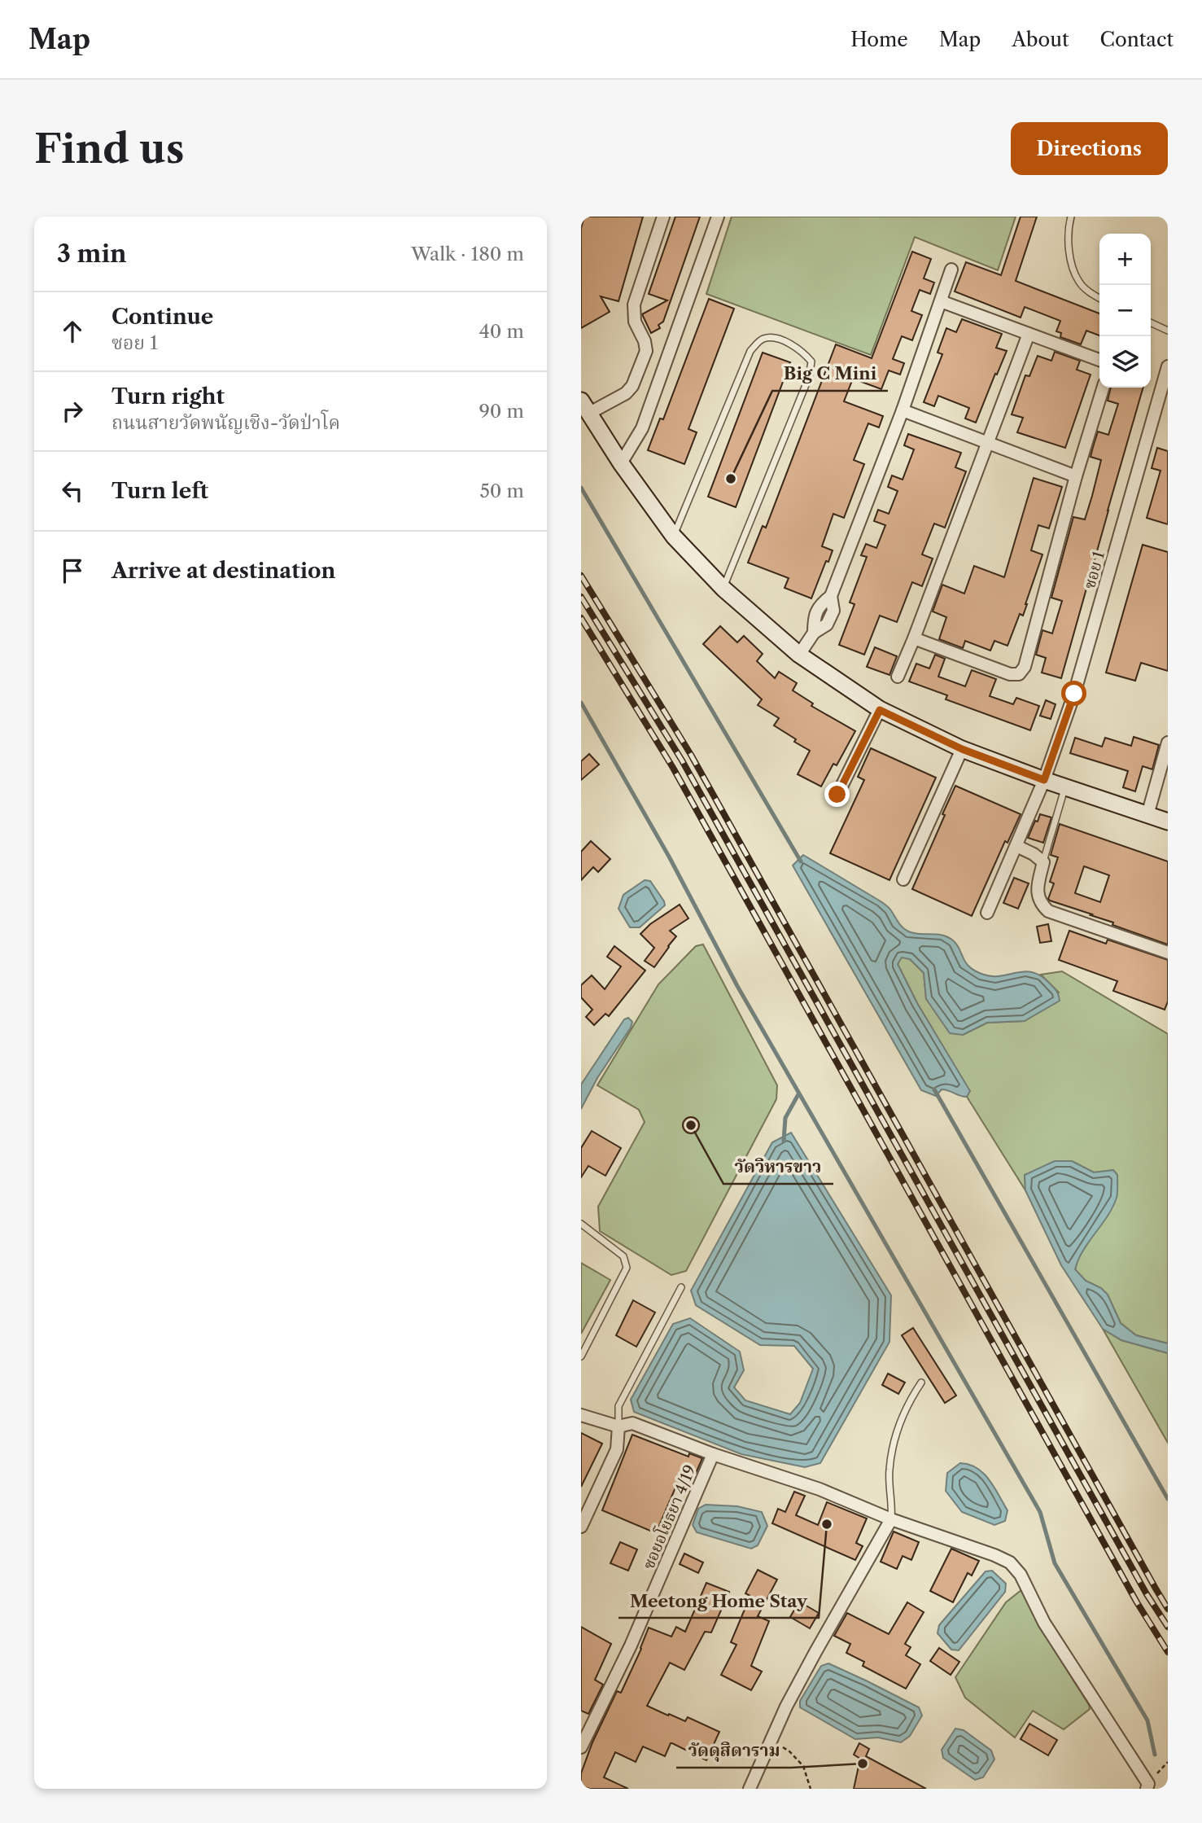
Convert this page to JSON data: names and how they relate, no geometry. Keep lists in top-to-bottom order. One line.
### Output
{"streets":{"street":["ซอย 1","ซอยอโยธยา 4/19"]},"places":["Big C Mini","วัดวิหารขาว","Meetong Home Stay","วัดดุสิดาราม"],"page":{"header":"Map","nav":["Home","Map","About","Contact"],"buttons":"Directions","title":"Find us","heading":["3 min","Walk · 180 m"],"map_buttons":["+","−"],"list":[["Continue","ซอย 1","40 m"],["Turn right","ถนนสายวัดพนัญเชิง-วัดป่าโค","90 m"],["Turn left","50 m"],"Arrive at destination"]}}
